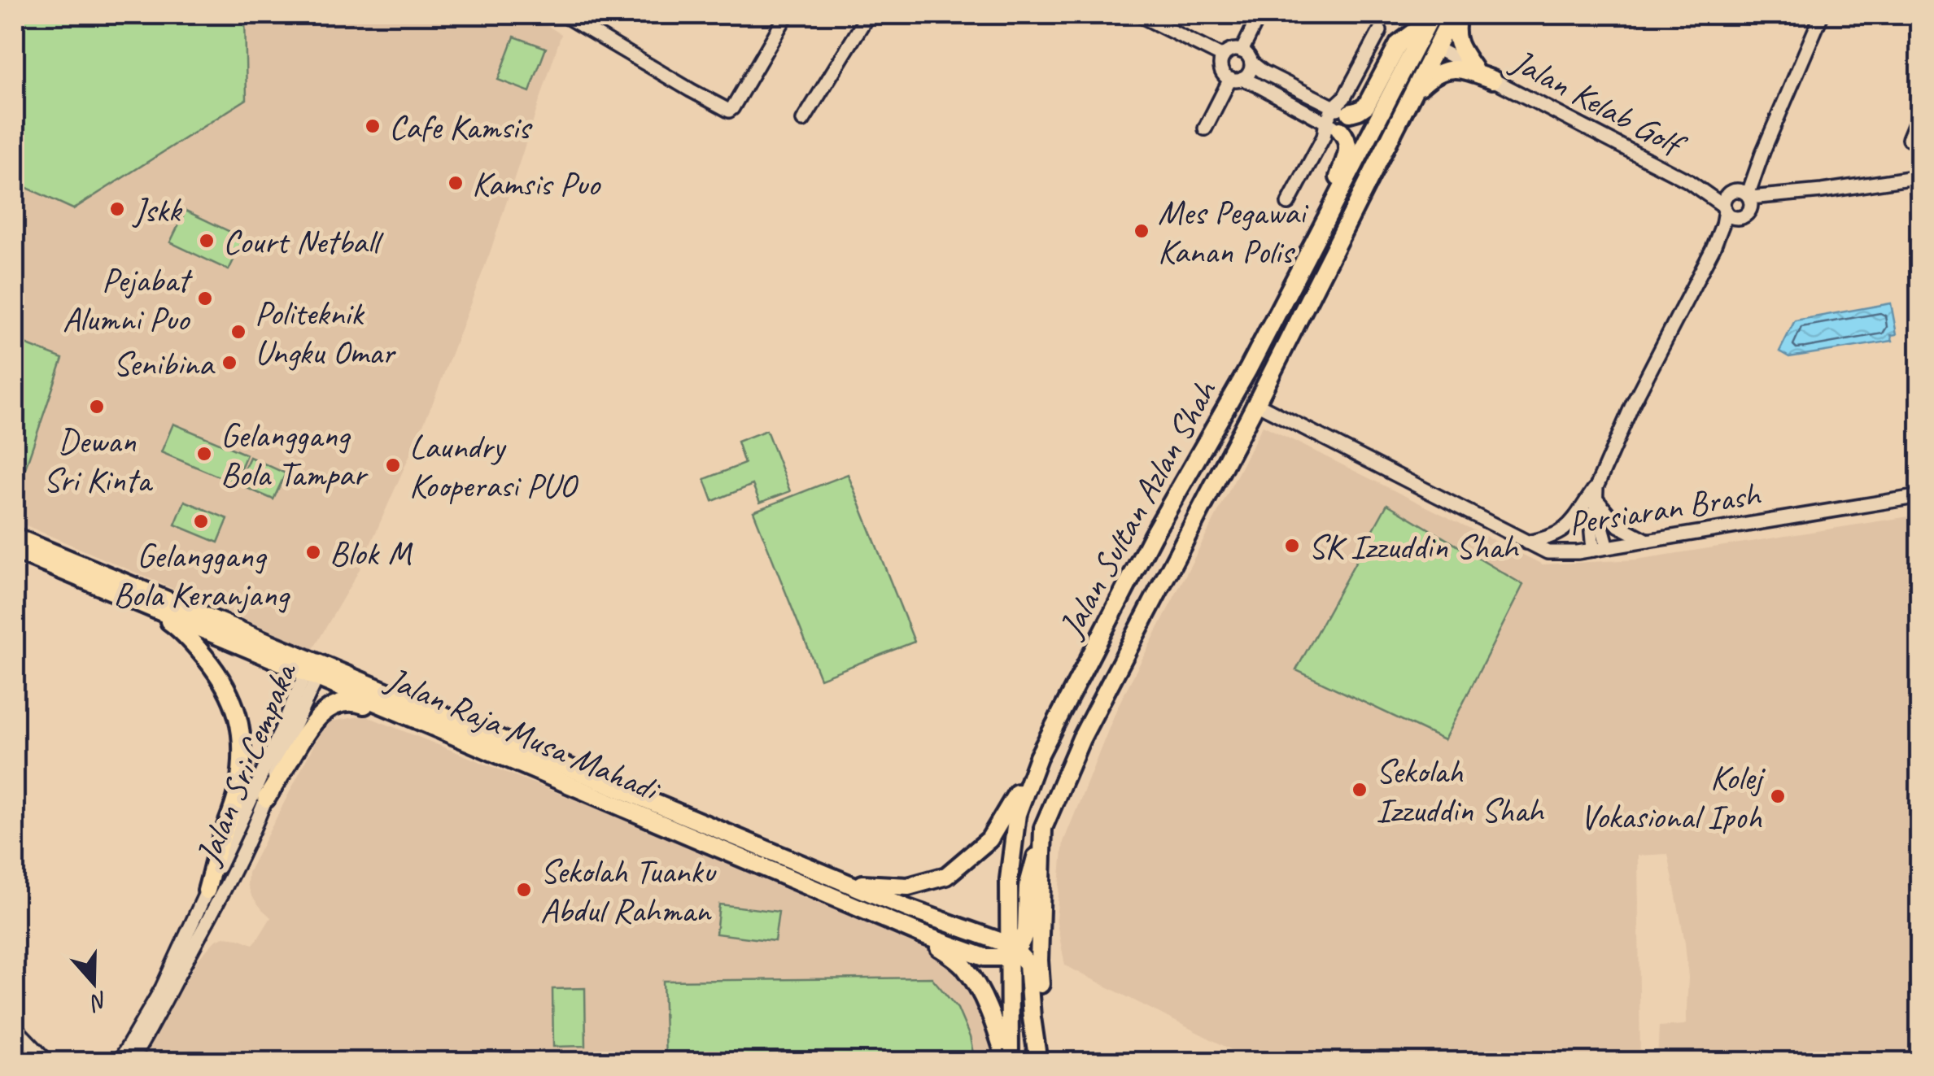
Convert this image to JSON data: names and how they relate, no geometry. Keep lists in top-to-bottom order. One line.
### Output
{"streets":{"main road":["Jalan Sultan Azlan Shah","Jalan Raja Musa Mahadi"],"street":["Jalan Kelab Golf","Persiaran Brash","Jalan Sri Cempaka"]},"crossings":[["Jalan Kelab Golf","Jalan Sultan Azlan Shah"],["Persiaran Brash","Jalan Sultan Azlan Shah"],["Jalan Sultan Azlan Shah","Jalan Raja Musa Mahadi"],["Jalan Raja Musa Mahadi","Jalan Sri Cempaka"]],"places":["Cafe Kamsis","Kamsis Puo","Jskk","Mes Pegawai Kanan Polis","Court Netball","Pejabat Alumni Puo","Politeknik Ungku Omar","Senibina","Dewan Sri Kinta","Gelanggang Bola Tampar","Laundry Kooperasi PUO","Gelanggang Bola Keranjang","SK Izzuddin Shah","Blok M","Sekolah Izzuddin Shah","Kolej Vokasional Ipoh","Sekolah Tuanku Abdul Rahman"],"north":"bottom"}
